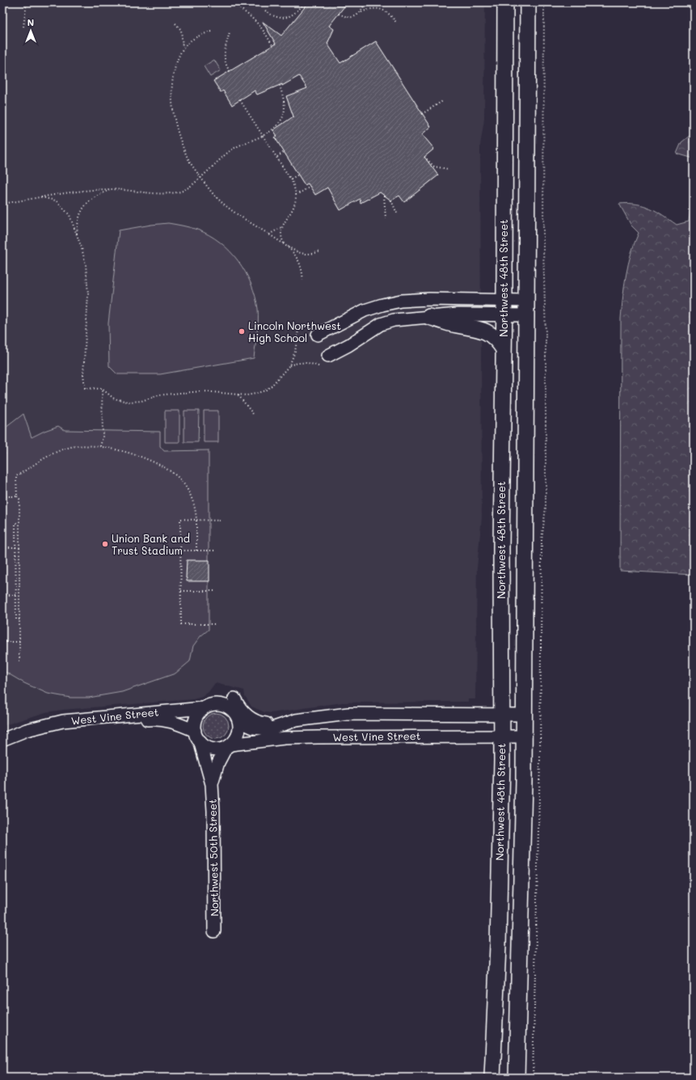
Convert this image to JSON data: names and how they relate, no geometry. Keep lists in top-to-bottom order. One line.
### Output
{"streets":{"main road":["Northwest 48th Street"],"street":["West Vine Street","Northwest 50th Street"]},"crossings":[["Northwest 48th Street","West Vine Street"],["West Vine Street","Northwest 50th Street"]],"places":["Lincoln Northwest High School","Union Bank and Trust Stadium"],"north":"top"}
